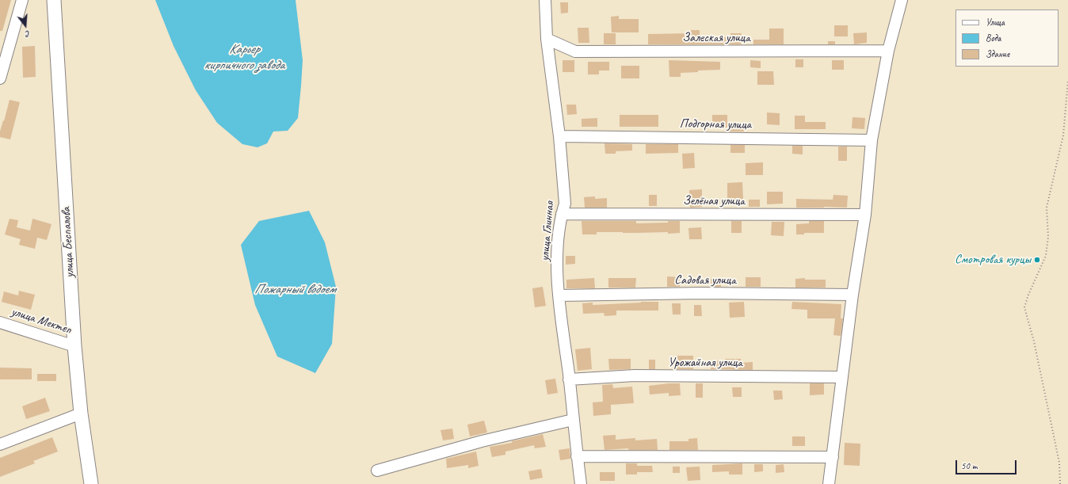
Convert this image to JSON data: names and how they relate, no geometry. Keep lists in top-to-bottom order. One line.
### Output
{"streets":{"main road":["улица Беспалова"],"street":["Залеская улица","Подгорная улица","Зелёная улица","улица Глинная","Садовая улица","улица Мектеп","Урожайная улица"]},"crossings":[["Залеская улица","улица Глинная"],["Подгорная улица","улица Глинная"],["Зелёная улица","улица Глинная"],["улица Глинная","Садовая улица"],["улица Глинная","Урожайная улица"],["улица Беспалова","улица Мектеп"]],"water":["Карьер кирпичного завода","Пожарный водоем"],"places":["Смотровая курцы"],"legend":["Улица","Вода","Здание"],"scale_bar":"50 m","north":"bottom"}
